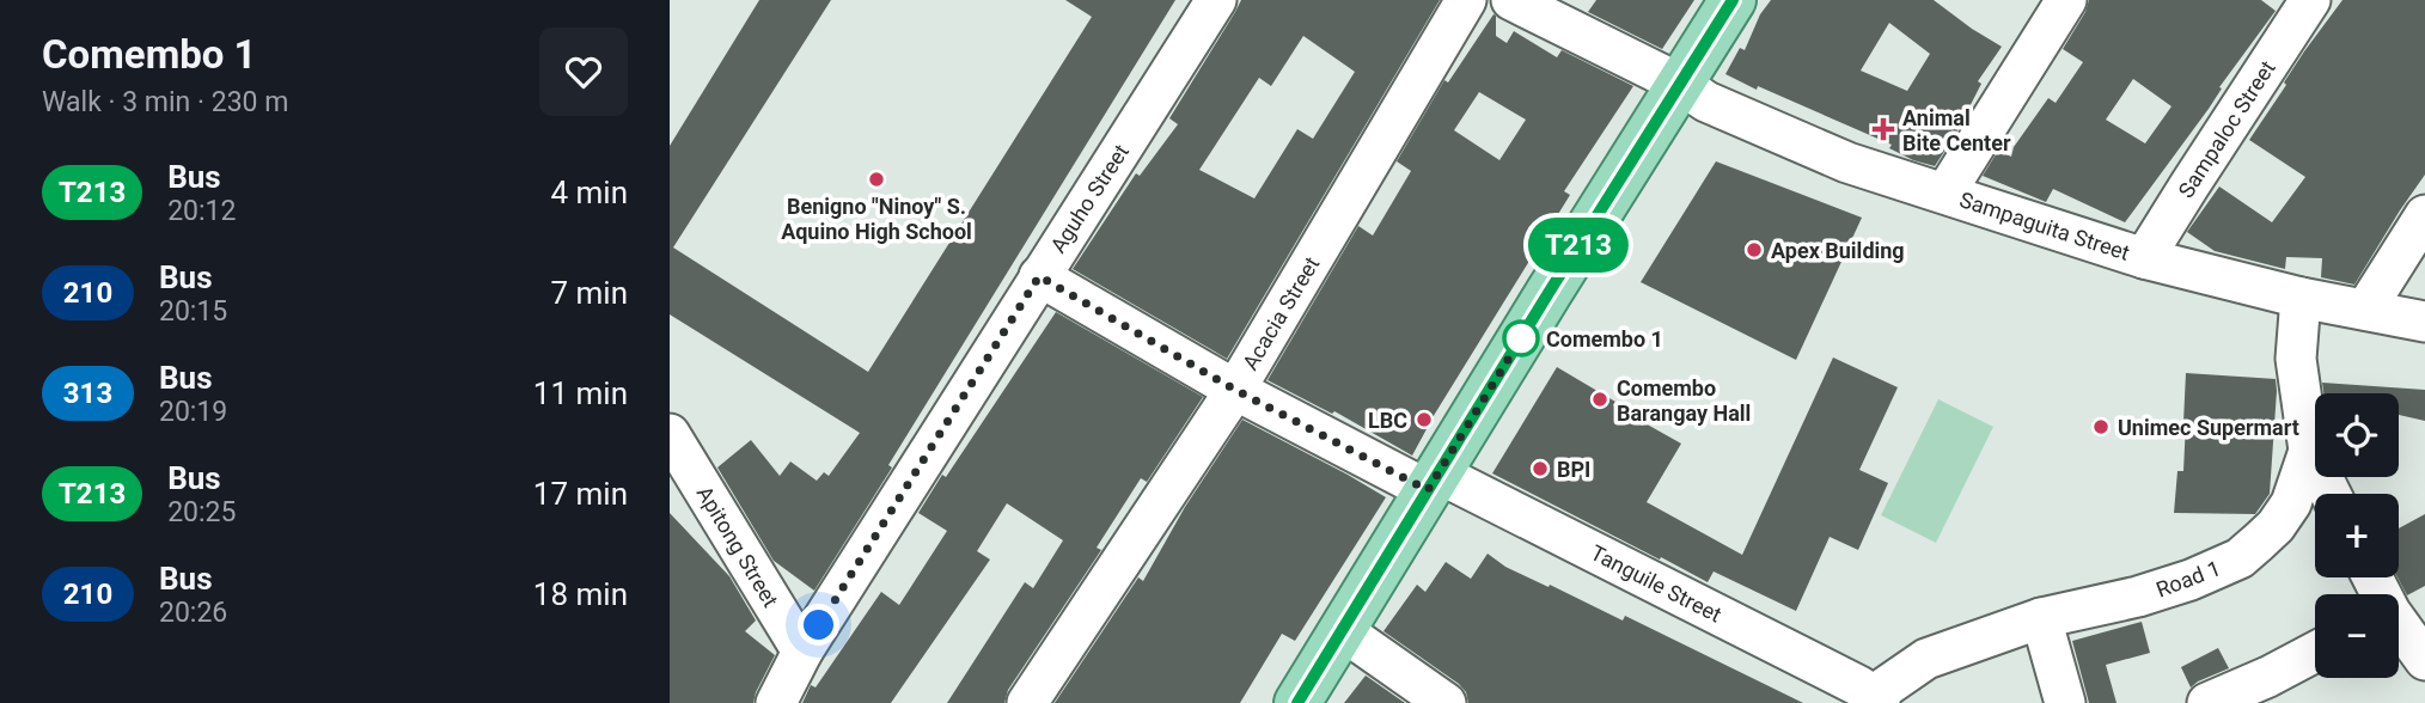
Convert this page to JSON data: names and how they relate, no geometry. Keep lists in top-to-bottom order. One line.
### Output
{"streets":{"street":["Sampaloc Street","Aguho Street","Sampaguita Street","Acacia Street","Apitong Street","Road 1","Tanguile Street"]},"crossings":[["Sampaloc Street","Sampaguita Street"],["Aguho Street","Apitong Street"],["Aguho Street","Tanguile Street"],["Sampaguita Street","Road 1"],["Acacia Street","Tanguile Street"],["Road 1","Tanguile Street"]],"places":{"health":["Animal Bite Center"],"other":["Benigno \"Ninoy\" S. Aquino High School","Apex Building","Comembo 1","Comembo Barangay Hall","LBC","Unimec Supermart","BPI"]},"lines":["bus line T213"],"page":{"heading":["Comembo 1","Walk · 3 min · 230 m"],"on_map":"T213","list":[{"mark":"T213","name":"Bus","note":"20:12","value":"4 min"},{"mark":"210","name":"Bus","note":"20:15","value":"7 min"},{"mark":"313","name":"Bus","note":"20:19","value":"11 min"},{"mark":"T213","name":"Bus","note":"20:25","value":"17 min"},{"mark":"210","name":"Bus","note":"20:26","value":"18 min"}],"map_buttons":["+","−"]}}
